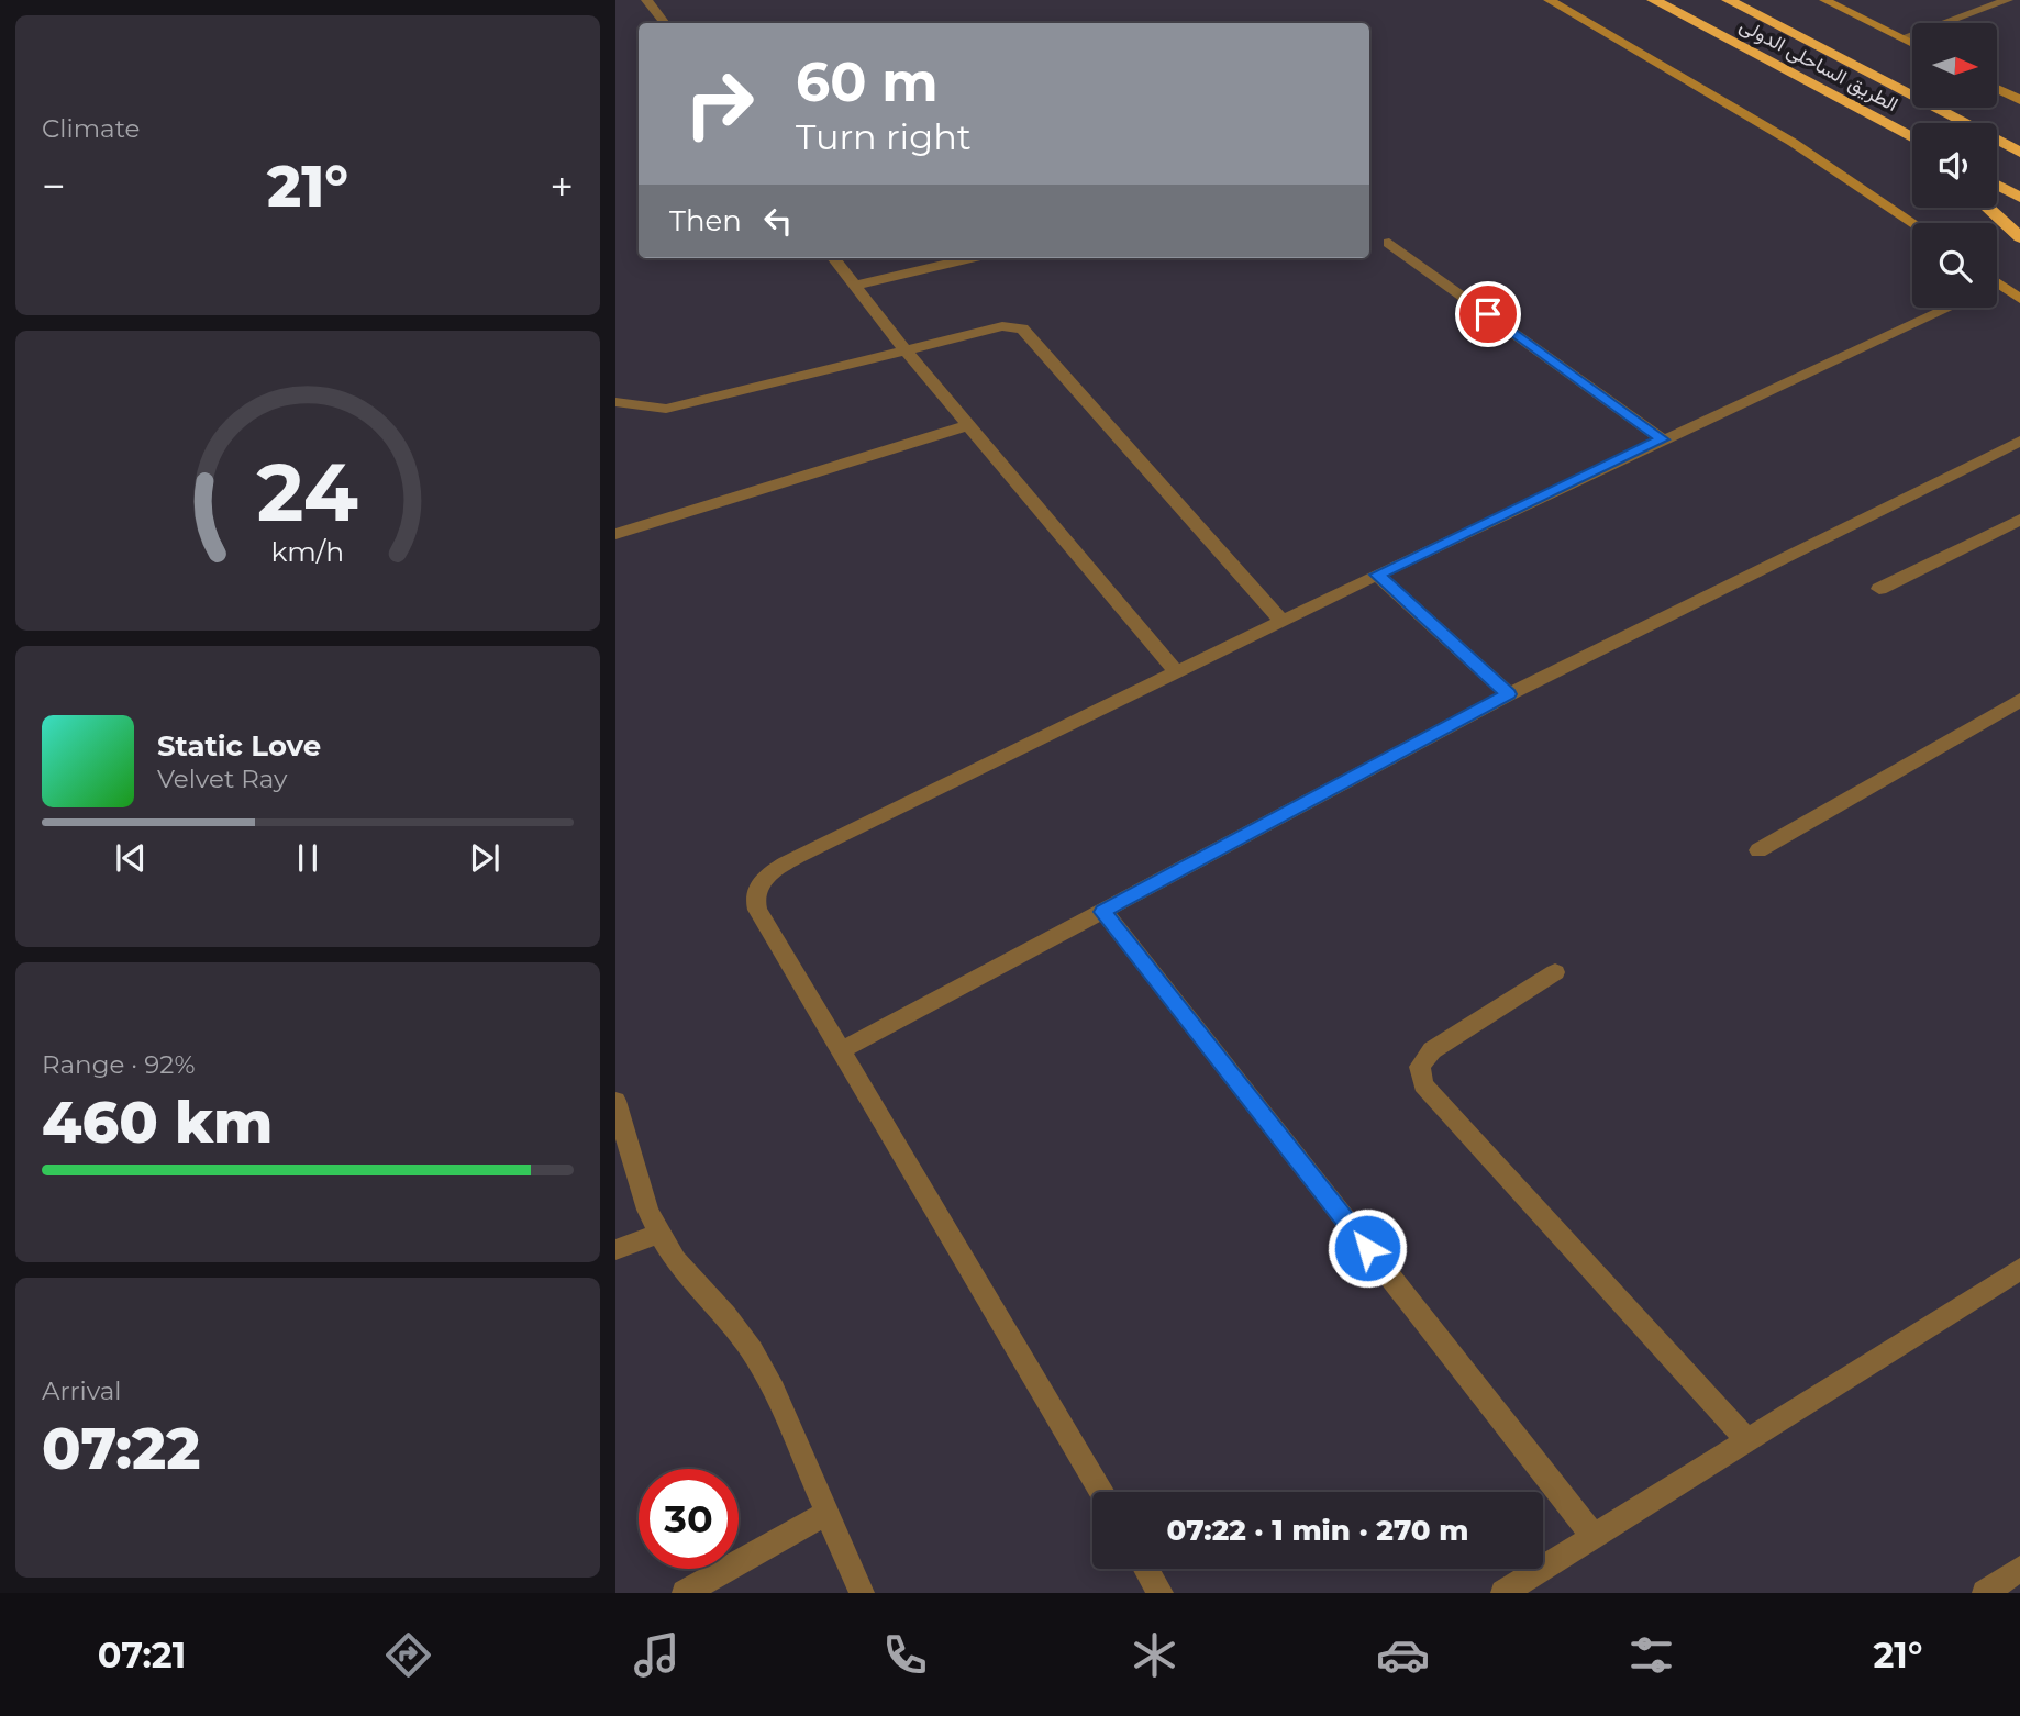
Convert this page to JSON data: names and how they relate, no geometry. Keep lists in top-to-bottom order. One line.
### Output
{"streets":{"highway":["الطريق الساحلى الدولى"]},"north":"right","page":{"tile":["Climate",["Range · 92%","460 km"],["Arrival","07:22"]],"turn":["60 m","Turn right"],"heat":["−","21°","+"],"then":"Then","song":["Static Love","Velvet Ray"],"limit":"30","trip":"07:22 · 1 min · 270 m","tabs":["07:21","21°"],"gauge":["24","km/h"]}}
